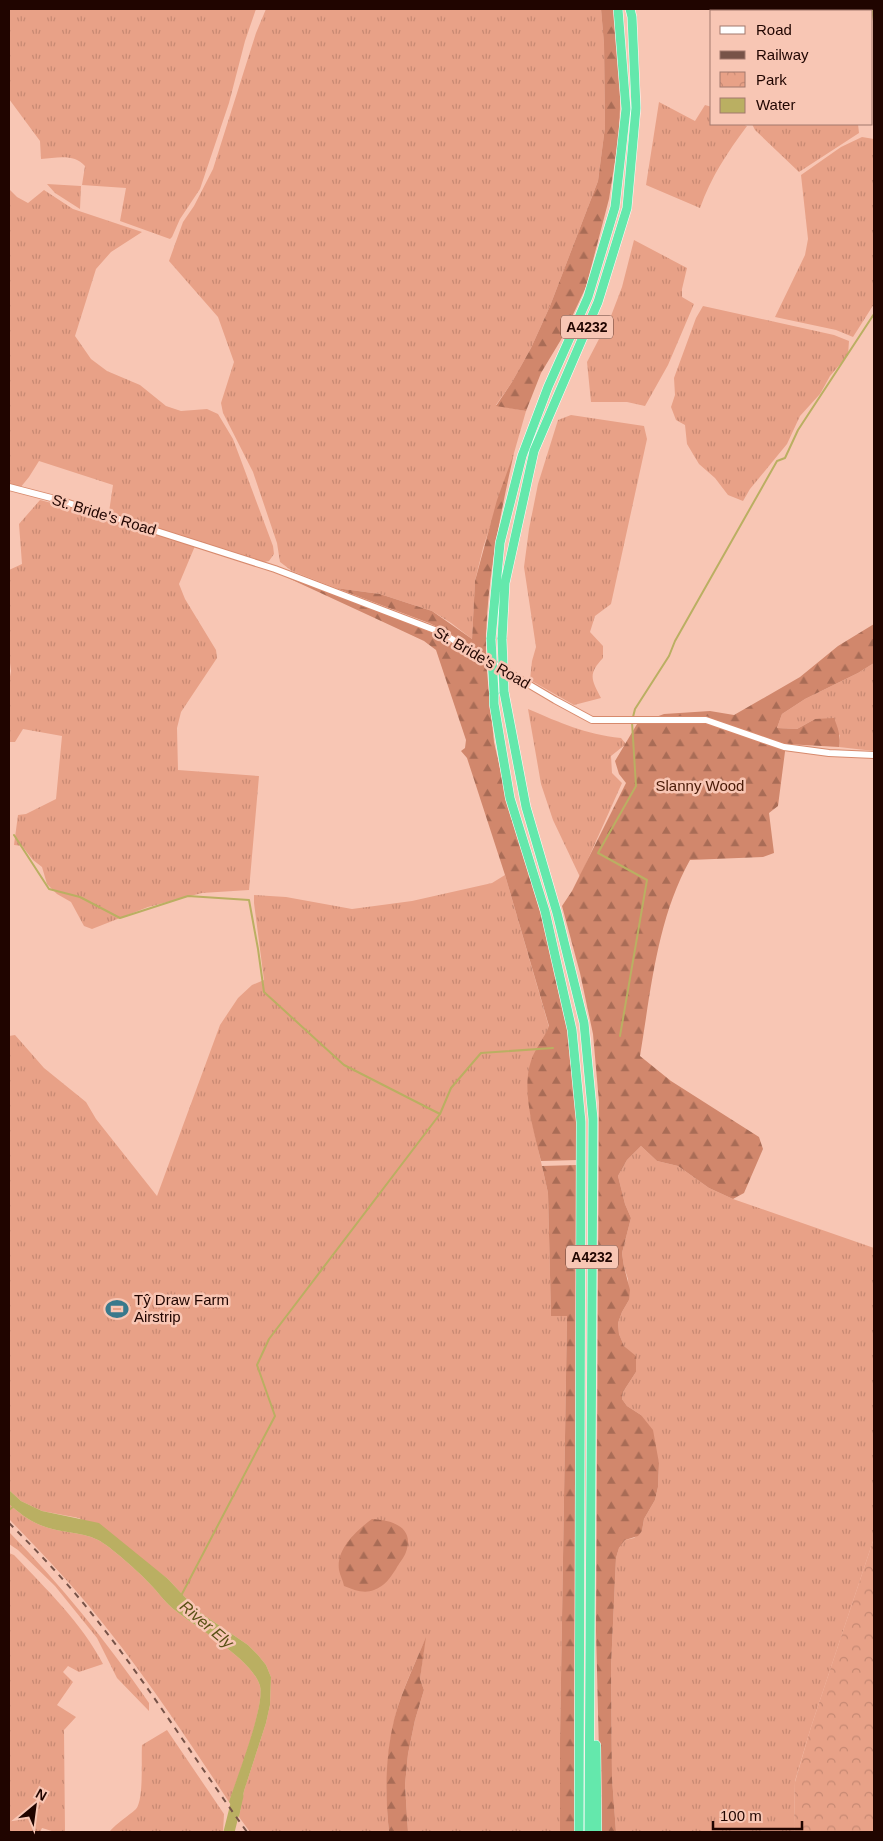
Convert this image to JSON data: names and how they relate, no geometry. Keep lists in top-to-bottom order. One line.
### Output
{"streets":{"highway":["A4232"],"street":["St. Bride's Road"]},"water":["River Ely"],"parks":["Slanny Wood"],"places":{"sports":["Tŷ Draw Farm Airstrip"]},"legend":["Road","Railway","Park","Water"],"scale_bar":"100 m","north":"top right"}
